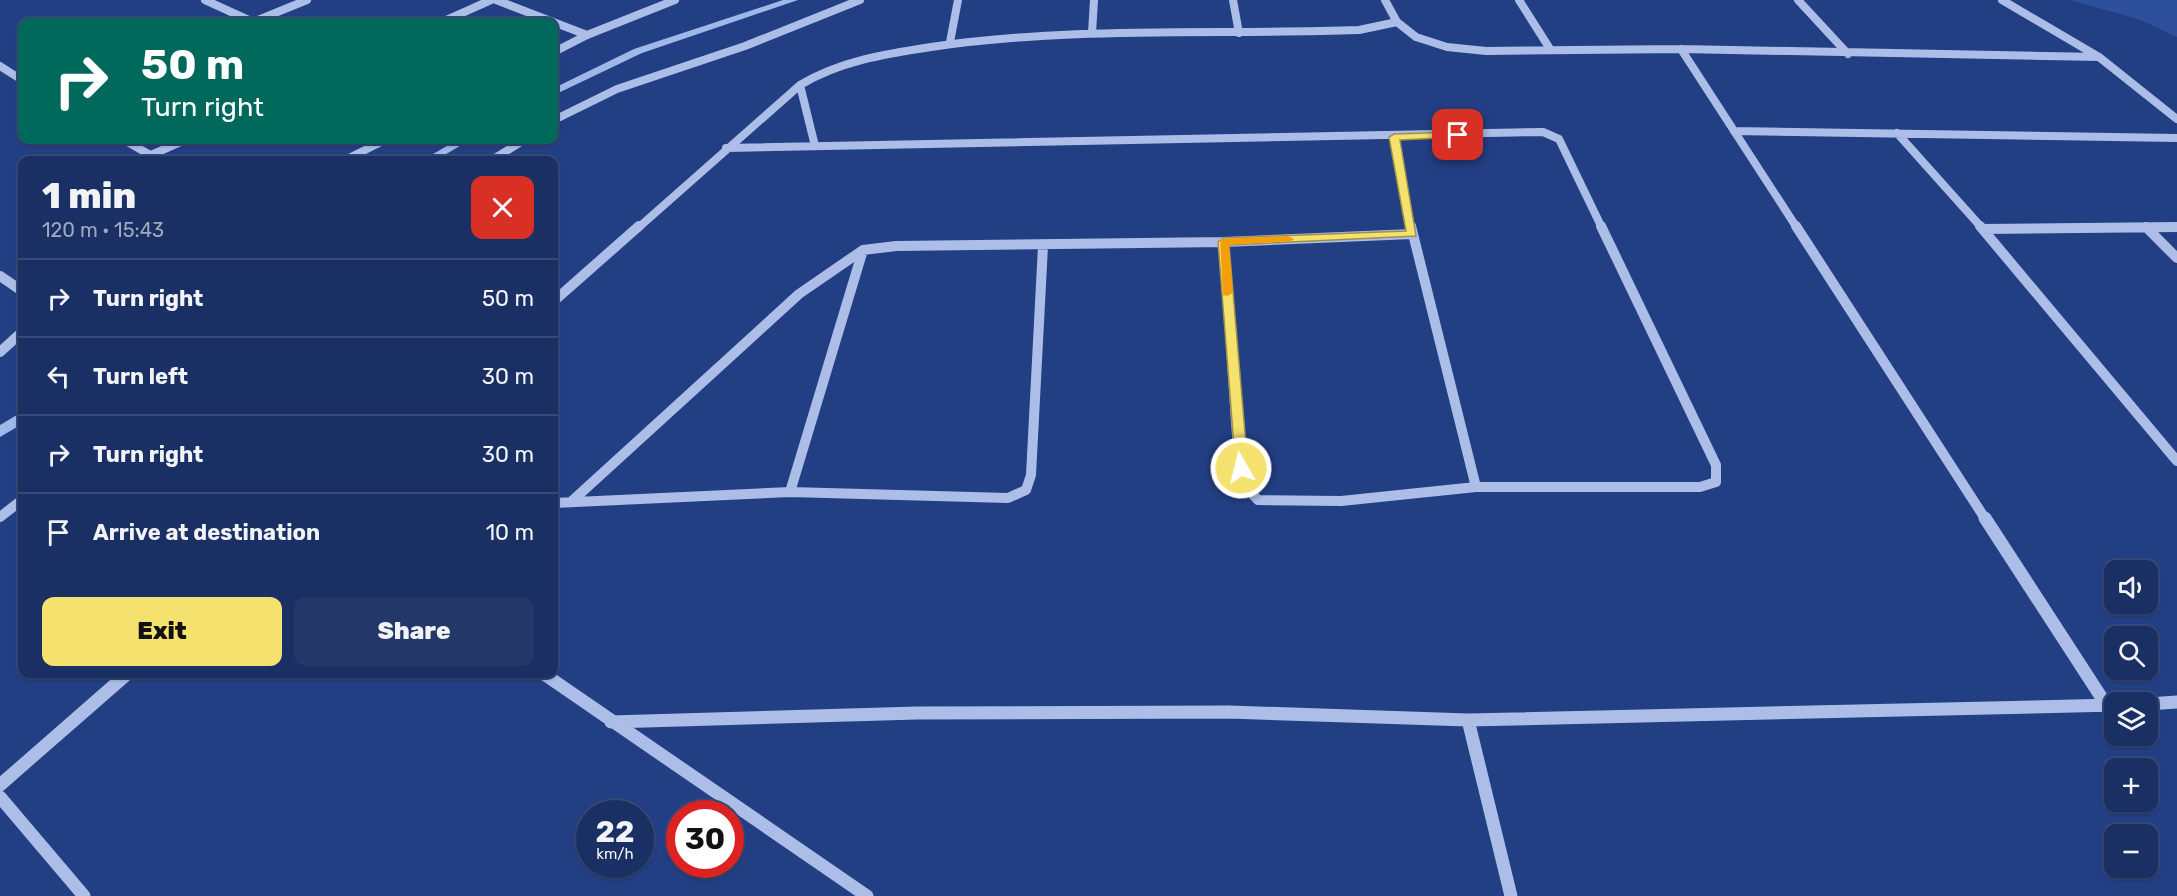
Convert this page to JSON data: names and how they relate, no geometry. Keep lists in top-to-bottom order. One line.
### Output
{"page":{"turn":["50 m","Turn right"],"heading":["1 min","120 m · 15:43"],"list":[{"name":"Turn right","value":"50 m"},{"name":"Turn left","value":"30 m"},{"name":"Turn right","value":"30 m"},{"name":"Arrive at destination","value":"10 m"}],"map_buttons":["+","−"],"buttons":["Exit","Share"],"speed":"22 km/h","limit":"30"}}
